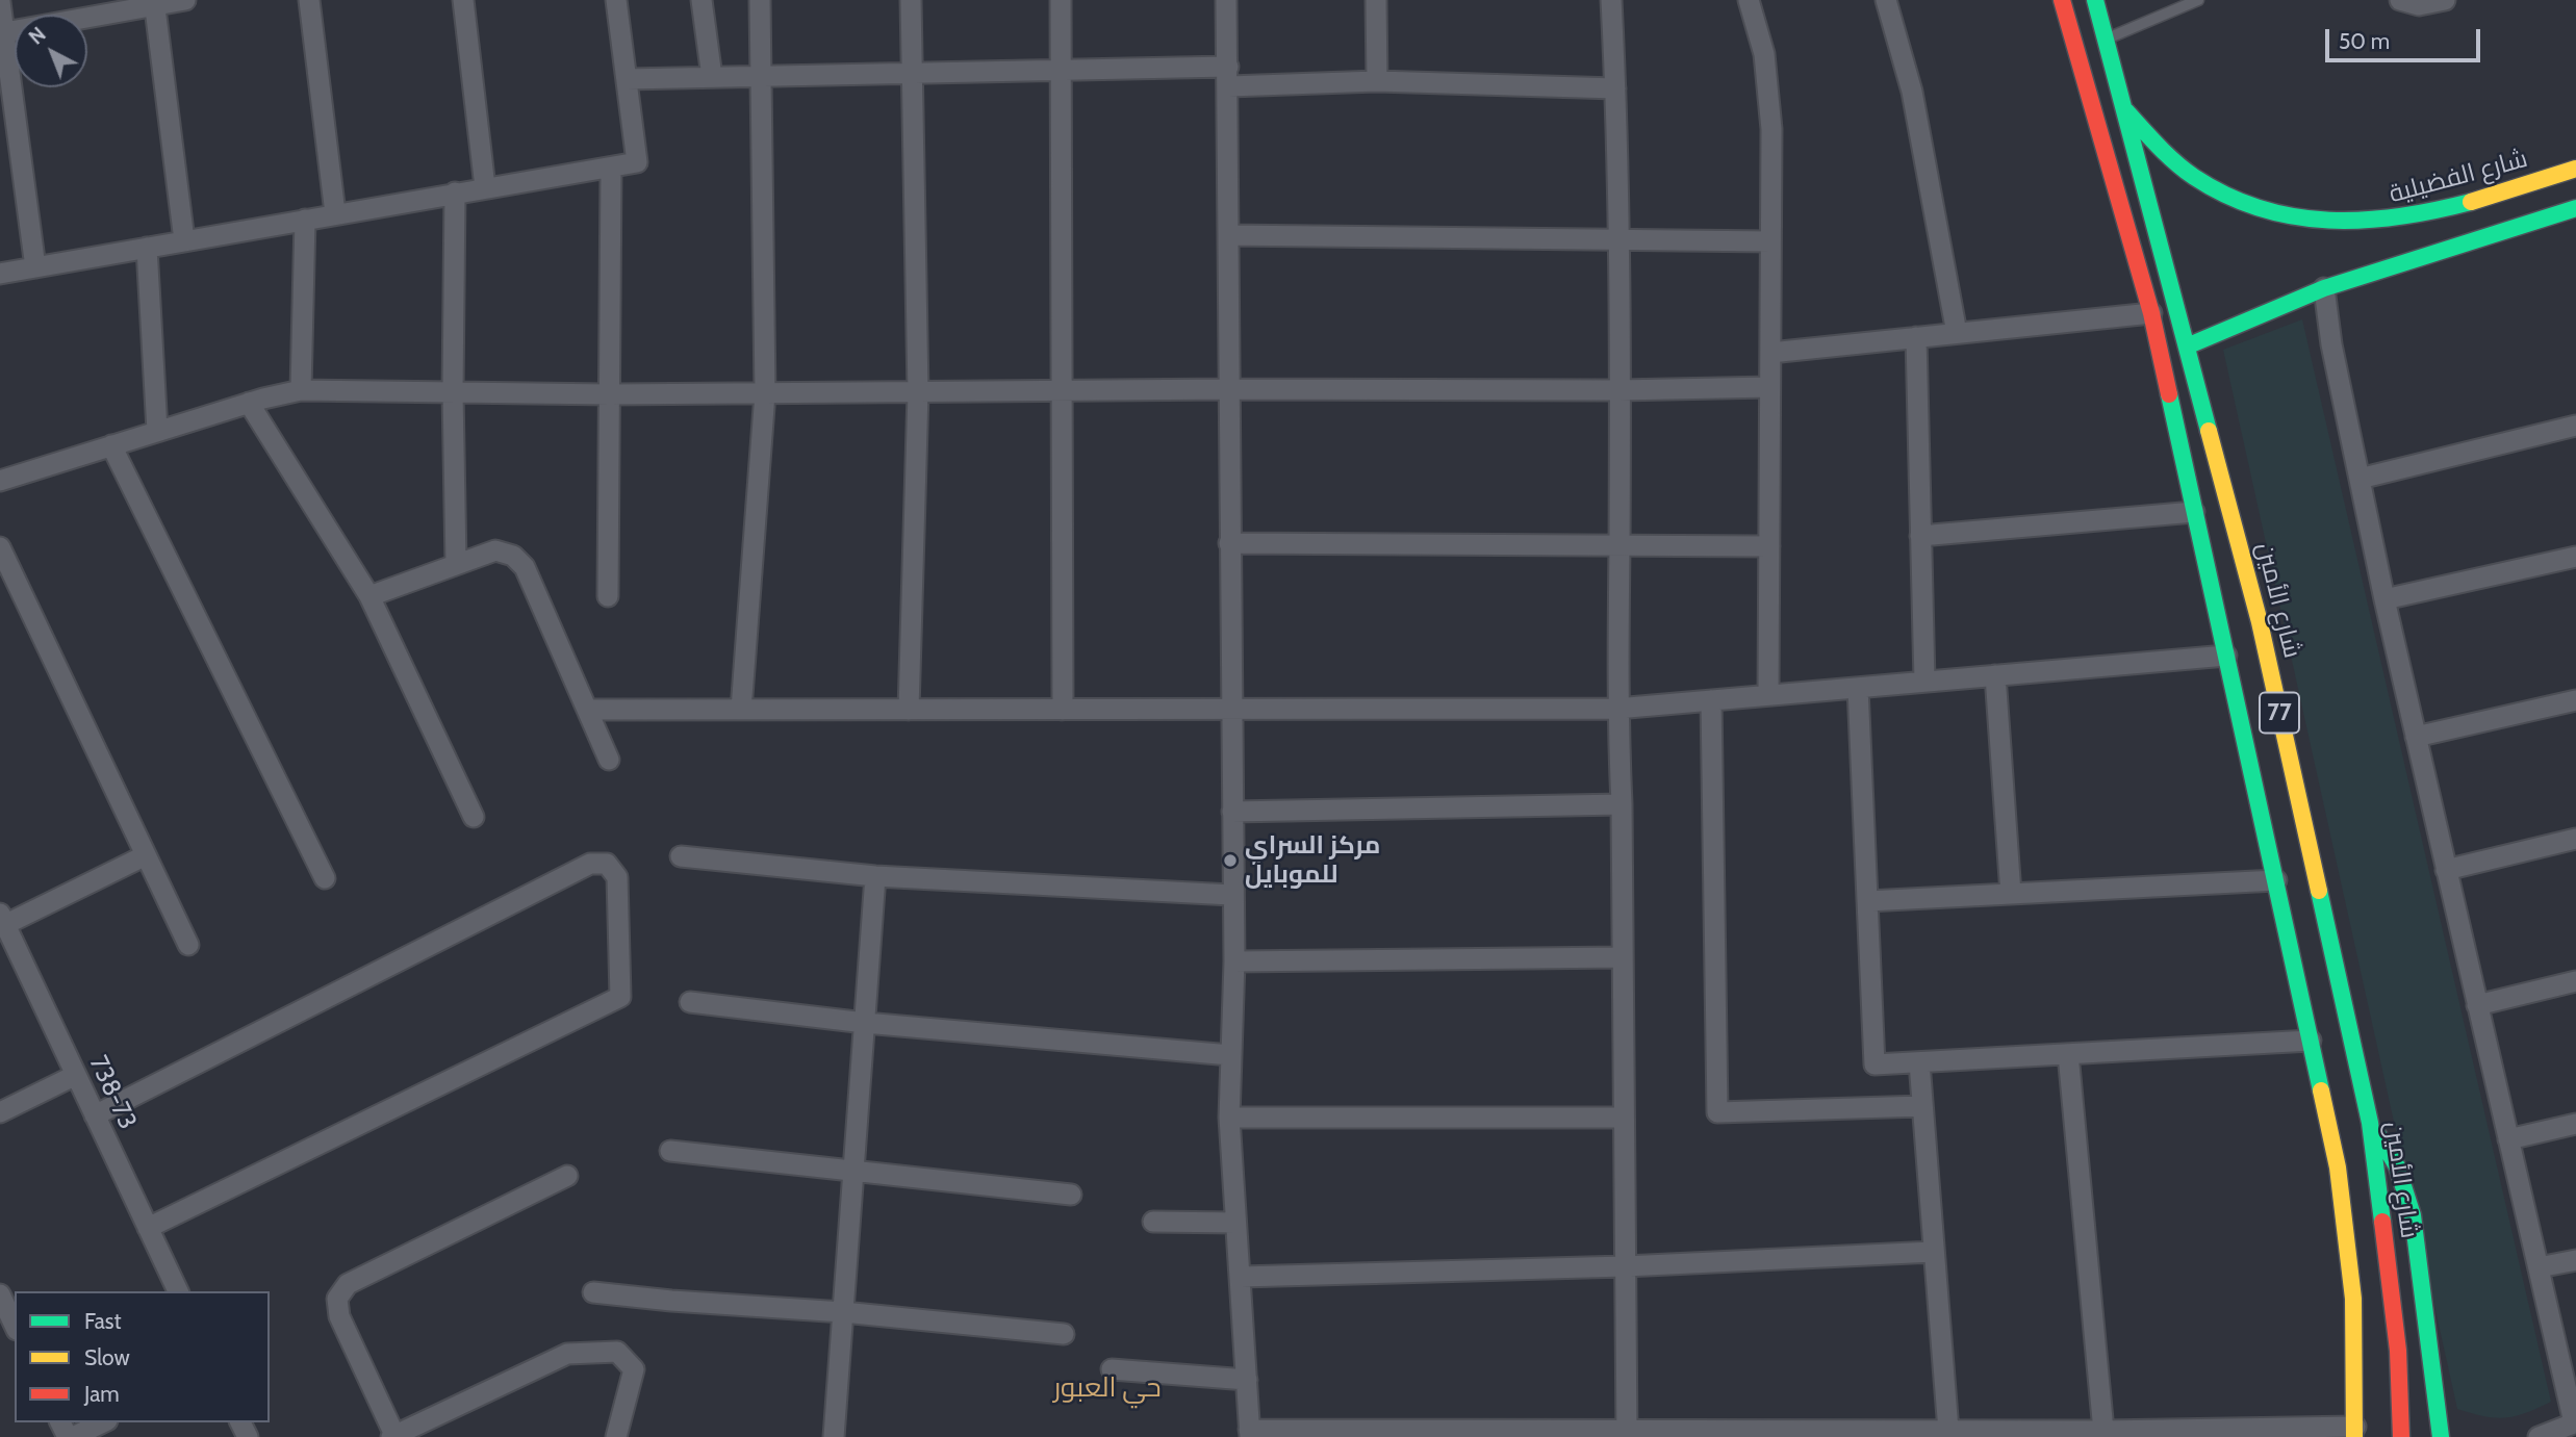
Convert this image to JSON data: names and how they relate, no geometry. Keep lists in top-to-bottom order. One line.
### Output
{"streets":{"main road":["شارع الفضيلية","شارع الأمين","77"],"street":["738-73"]},"crossings":[["شارع الفضيلية","شارع الأمين"],["شارع الأمين","77"]],"districts":["حي العبور"],"places":["مركز السراي للموبايل"],"legend":["Fast","Slow","Jam"],"scale_bar":"50 m","north":"top left"}
